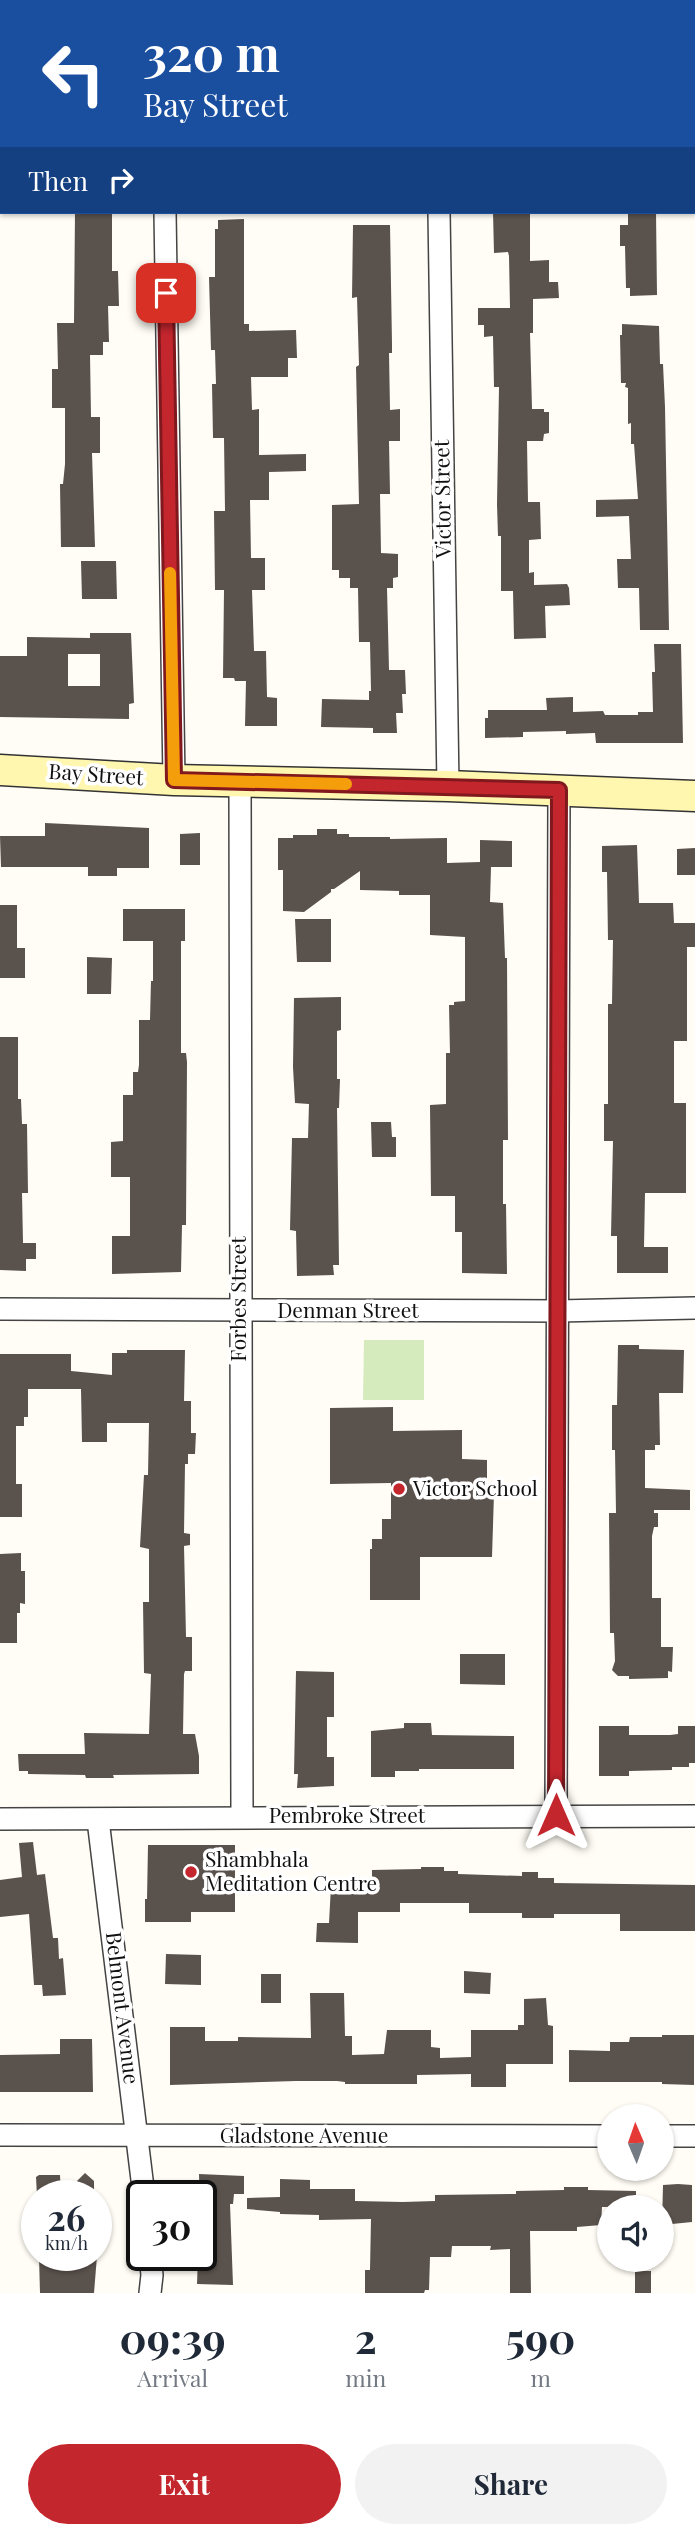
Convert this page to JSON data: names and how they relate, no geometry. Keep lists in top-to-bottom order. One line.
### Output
{"streets":{"main road":["Bay Street"],"street":["Victor Street","Forbes Street","Denman Street","Pembroke Street","Belmont Avenue","Gladstone Avenue"]},"crossings":[["Victor Street","Bay Street"],["Bay Street","Forbes Street"],["Forbes Street","Denman Street"],["Forbes Street","Pembroke Street"],["Pembroke Street","Belmont Avenue"],["Belmont Avenue","Gladstone Avenue"]],"places":["Victor School","Shambhala Meditation Centre"],"north":"top","page":{"turn":["320 m","Bay Street"],"then":"Then","speed":"26 km/h","limit":"30","eta":["09:39","Arrival","2","min","590","m"],"buttons":["Exit","Share"]}}
